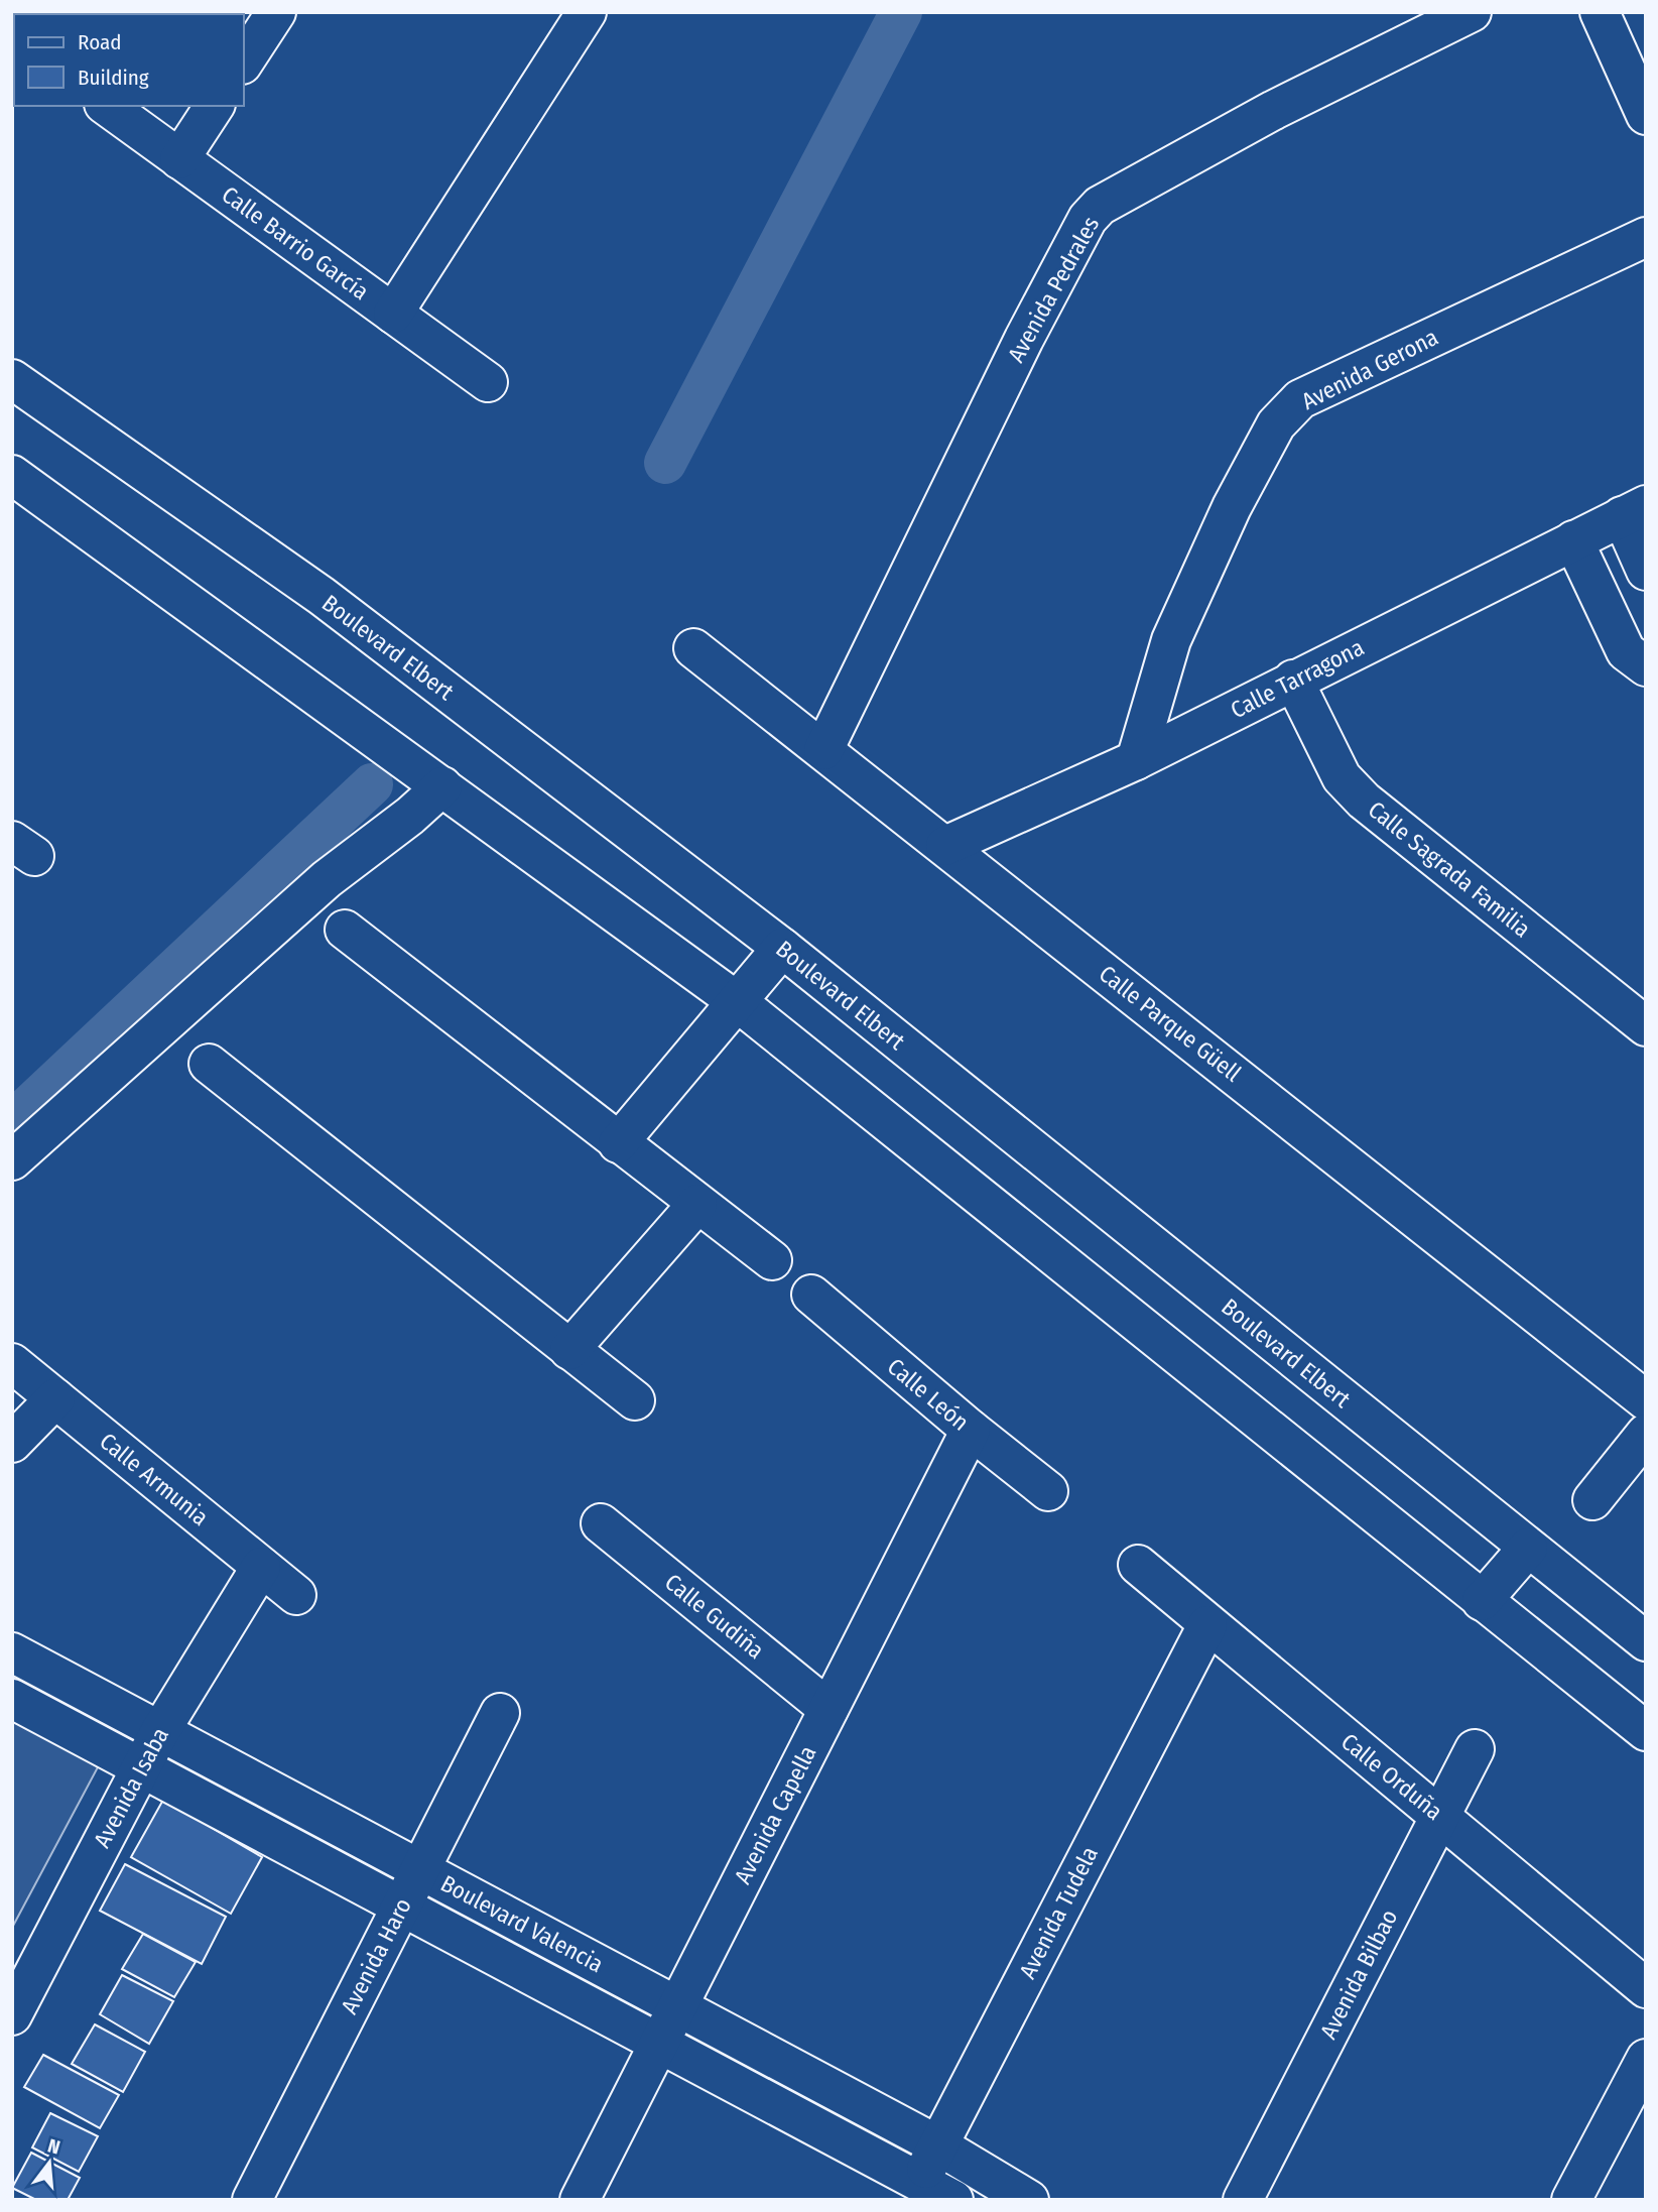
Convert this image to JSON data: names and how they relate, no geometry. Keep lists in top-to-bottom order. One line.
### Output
{"streets":{"street":["Calle Barrio García","Avenida Pedrales","Avenida Gerona","Boulevard Elbert","Calle Tarragona","Calle Sagrada Familia","Calle Parque Güell","Calle León","Calle Armunia","Calle Gudiña","Calle Orduña","Avenida Isaba","Avenida Capella","Avenida Tudela","Boulevard Valencia","Avenida Haro","Avenida Bilbao"]},"crossings":[["Avenida Pedrales","Calle Parque Güell"],["Avenida Gerona","Calle Tarragona"],["Calle Tarragona","Calle Sagrada Familia"],["Calle Tarragona","Calle Parque Güell"],["Calle León","Avenida Capella"],["Calle Armunia","Avenida Isaba"],["Calle Gudiña","Avenida Capella"],["Calle Orduña","Avenida Tudela"],["Calle Orduña","Avenida Bilbao"],["Avenida Isaba","Boulevard Valencia"],["Avenida Capella","Boulevard Valencia"],["Avenida Tudela","Boulevard Valencia"],["Boulevard Valencia","Avenida Haro"]],"legend":["Road","Building"],"north":"top"}
